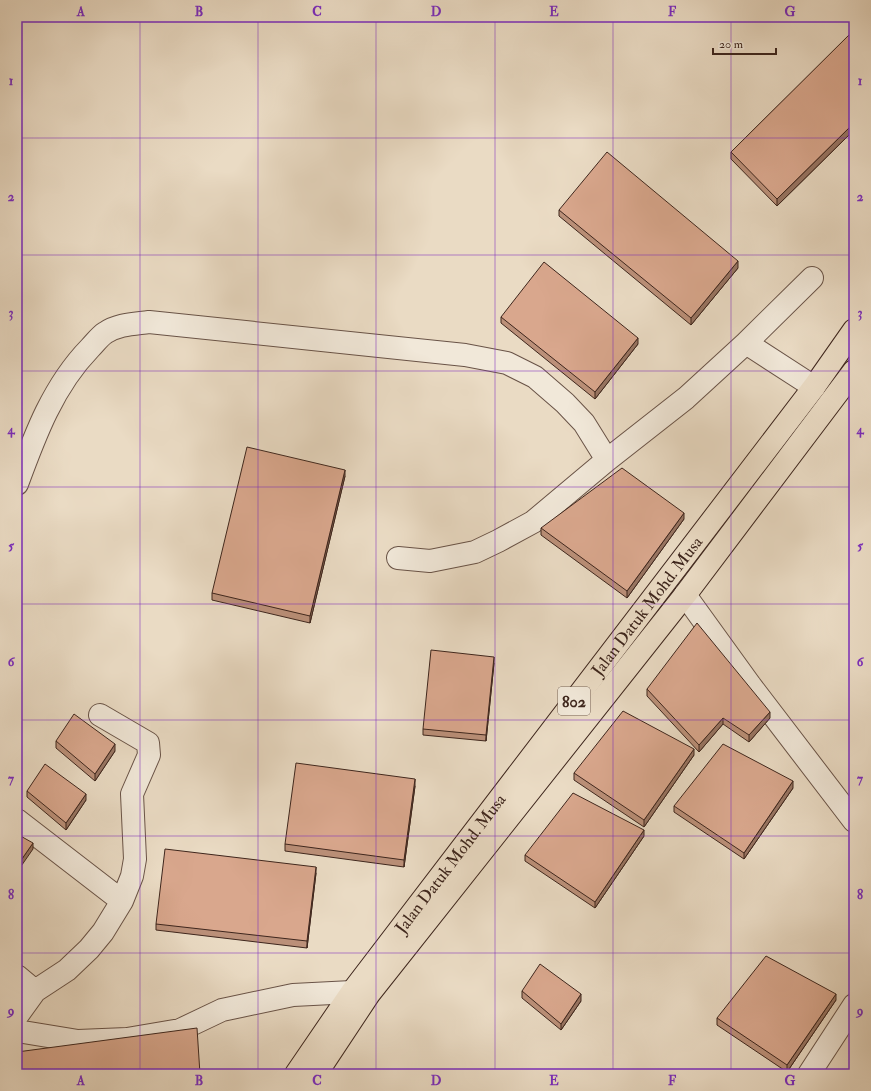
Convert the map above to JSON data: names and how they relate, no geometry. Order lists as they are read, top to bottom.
{
  "streets": {
    "highway": ["Jalan Datuk Mohd. Musa", "802"]
  },
  "scale_bar": "20 m",
  "grid": {
    "columns": [
      "A",
      "B",
      "C",
      "D",
      "E",
      "F",
      "G"
    ],
    "rows": [
      "1",
      "2",
      "3",
      "4",
      "5",
      "6",
      "7",
      "8",
      "9"
    ]
  }
}
